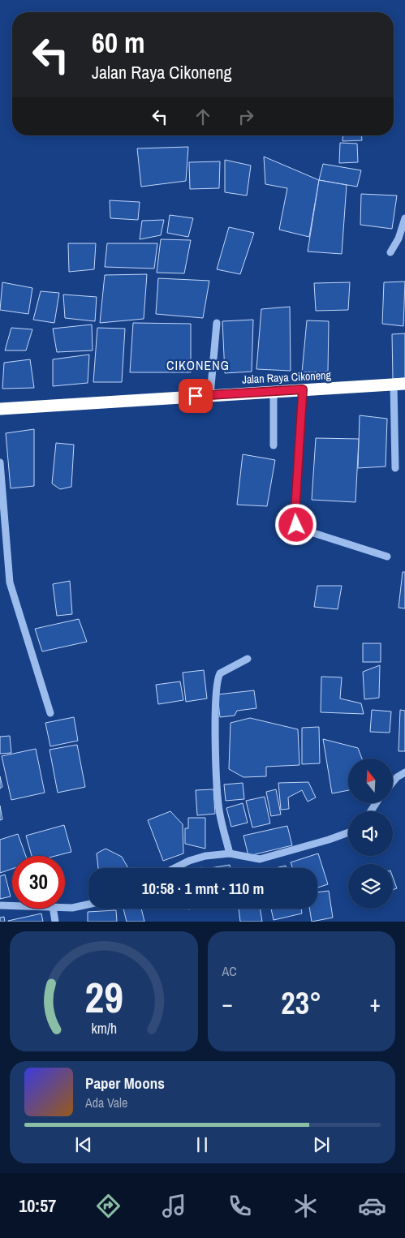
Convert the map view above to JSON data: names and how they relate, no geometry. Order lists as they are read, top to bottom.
{
  "streets": {
    "highway": ["Jalan Raya Cikoneng"]
  },
  "districts": ["CIKONENG"],
  "north": "top",
  "page": {
    "turn": ["60 m", "Jalan Raya Cikoneng"],
    "limit": "30",
    "trip": "10:58 · 1 mnt · 110 m",
    "tile": "AC",
    "heat": ["−", "23°", "+"],
    "song": ["Paper Moons", "Ada Vale"],
    "tabs": "10:57",
    "gauge": ["29", "km/h"]
  }
}
